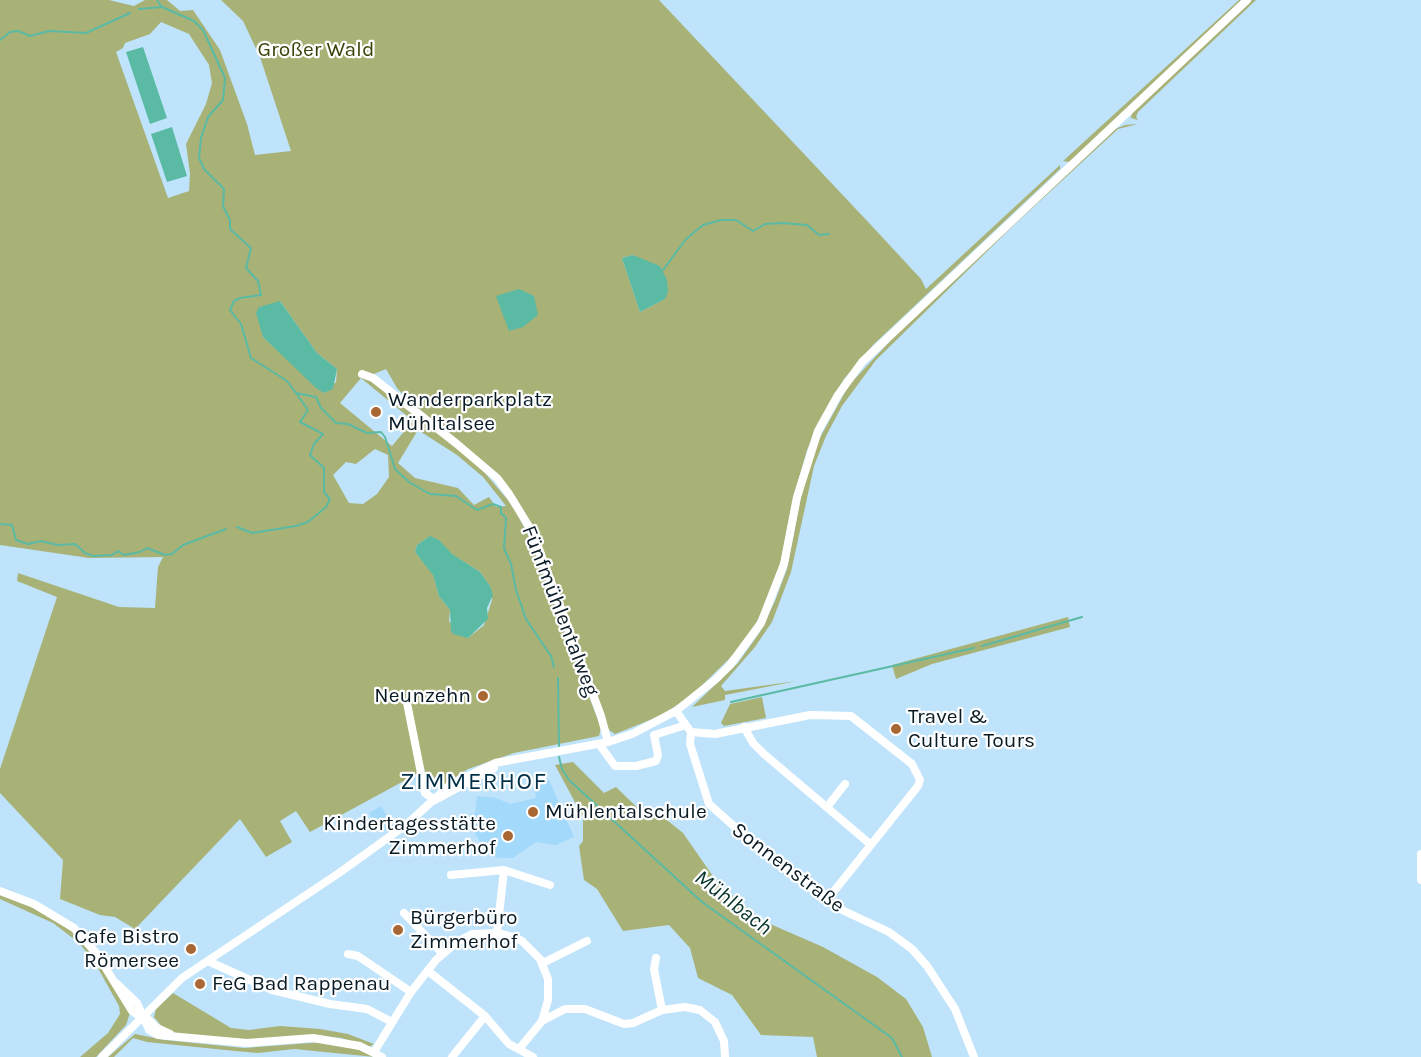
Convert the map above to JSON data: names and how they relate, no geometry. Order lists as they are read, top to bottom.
{
  "streets": {
    "street": ["Fünfmühlentalweg", "Sonnenstraße"]
  },
  "districts": ["ZIMMERHOF"],
  "water": ["Mühlbach"],
  "parks": ["Großer Wald"],
  "places": [
    "Wanderparkplatz Mühltalsee",
    "Neunzehn",
    "Travel & Culture Tours",
    "Mühlentalschule",
    "Kindertagesstätte Zimmerhof",
    "Bürgerbüro Zimmerhof",
    "Cafe Bistro Römersee",
    "FeG Bad Rappenau"
  ]
}
